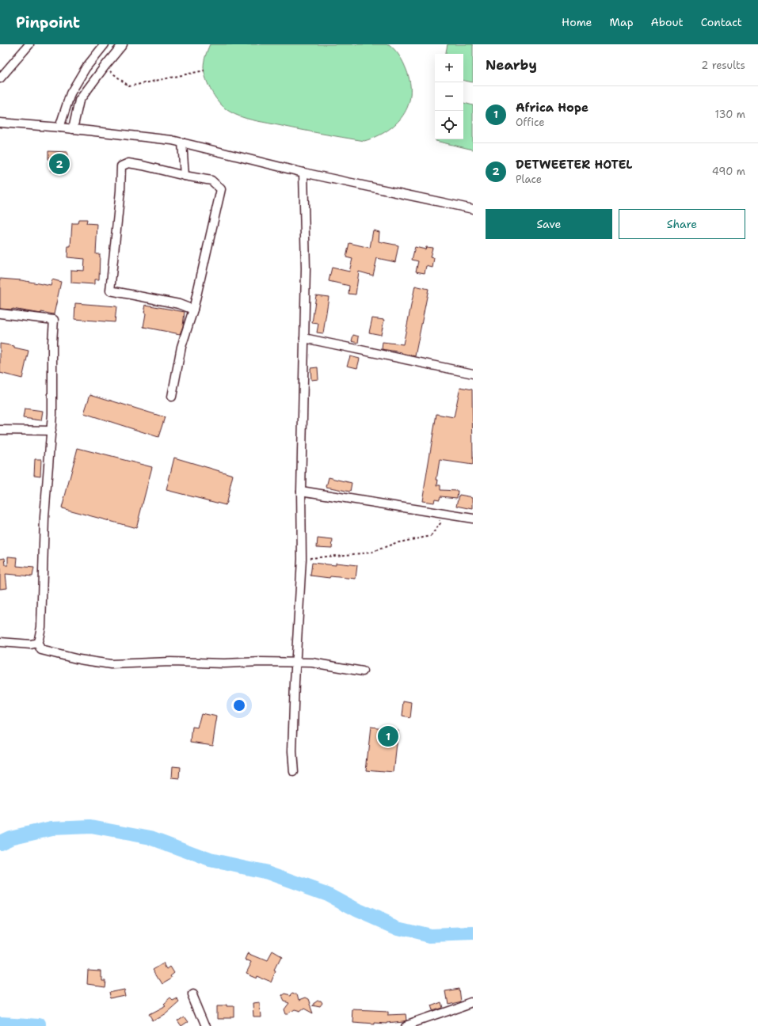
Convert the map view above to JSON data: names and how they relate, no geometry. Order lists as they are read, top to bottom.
{
  "page": {
    "header": "Pinpoint",
    "nav": [
      "Home",
      "Map",
      "About",
      "Contact"
    ],
    "heading": ["Nearby", "2 results"],
    "map_buttons": ["+", "−"],
    "list": [
      {
        "mark": "1",
        "name": "Africa Hope",
        "note": "Office",
        "value": "130 m"
      },
      {
        "mark": "2",
        "name": "DETWEETER HOTEL",
        "note": "Place",
        "value": "490 m"
      }
    ],
    "pins": ["2", "1"],
    "buttons": ["Save", "Share"]
  }
}
